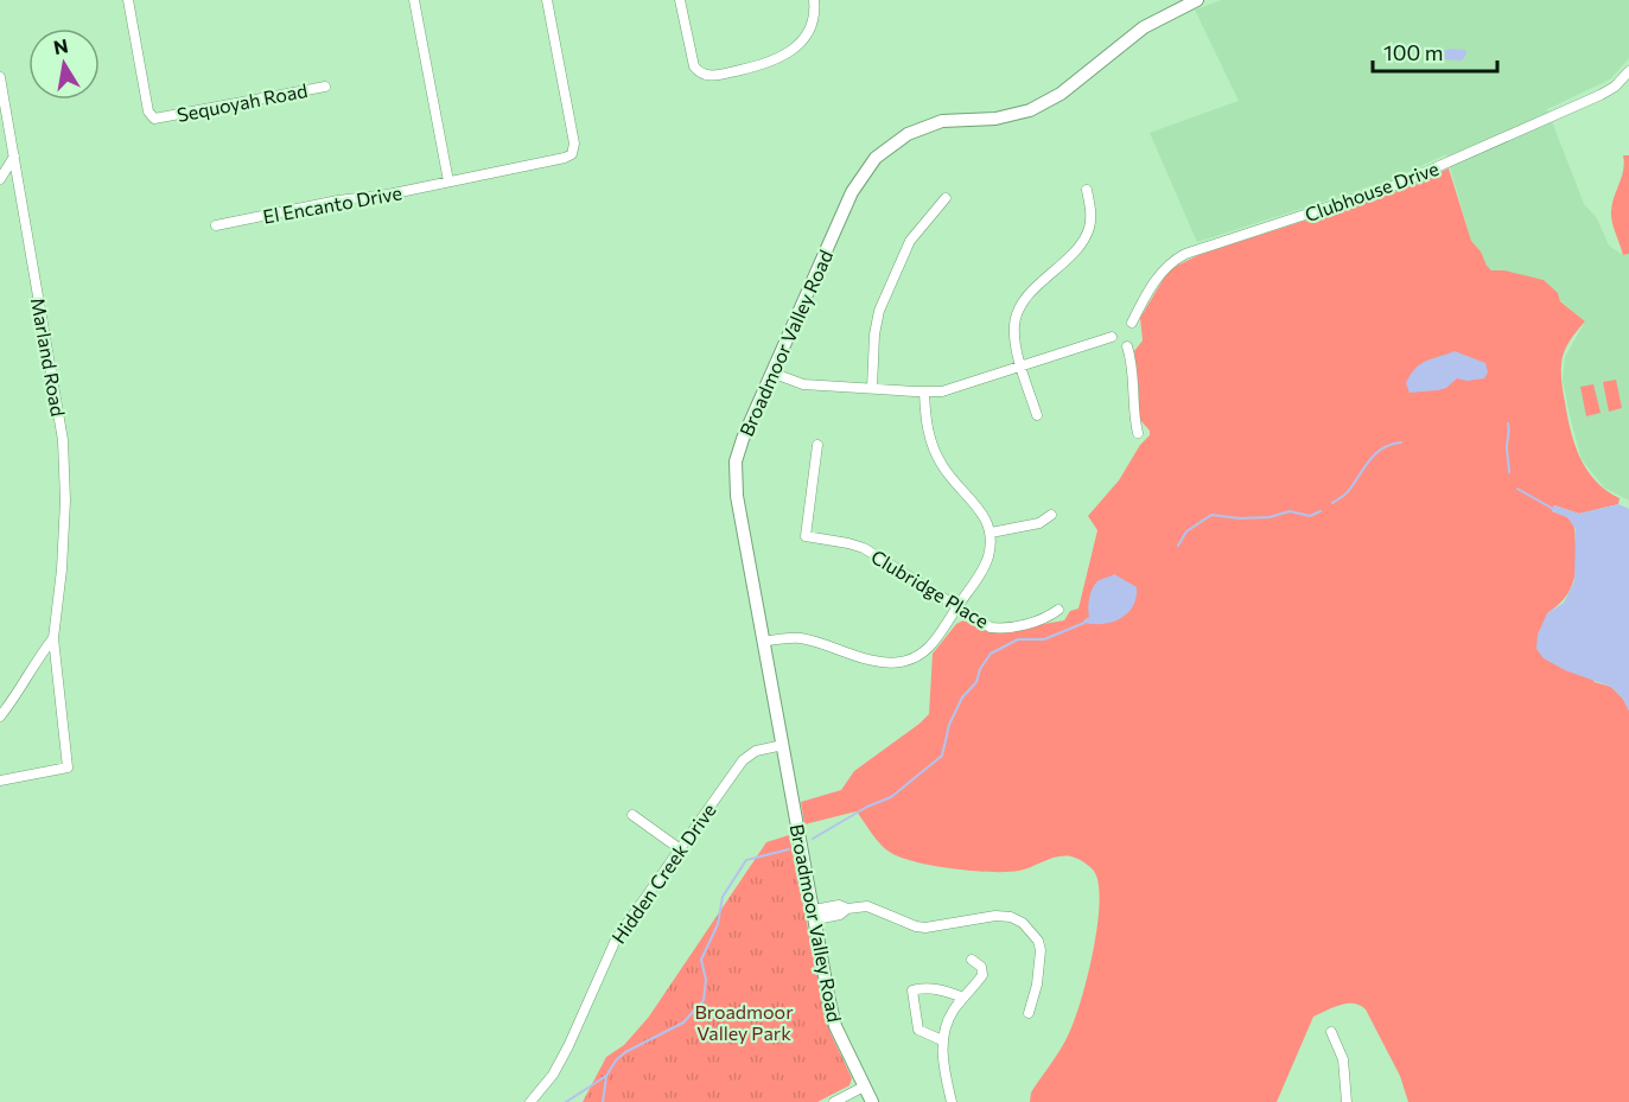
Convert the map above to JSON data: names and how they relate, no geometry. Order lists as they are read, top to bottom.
{
  "streets": {
    "street": [
      "Sequoyah Road",
      "Clubhouse Drive",
      "El Encanto Drive",
      "Broadmoor Valley Road",
      "Marland Road",
      "Clubridge Place",
      "Hidden Creek Drive"
    ]
  },
  "crossings": [
    ["Broadmoor Valley Road", "Hidden Creek Drive"]
  ],
  "parks": ["Broadmoor Valley Park"],
  "scale_bar": "100 m",
  "north": "top"
}
